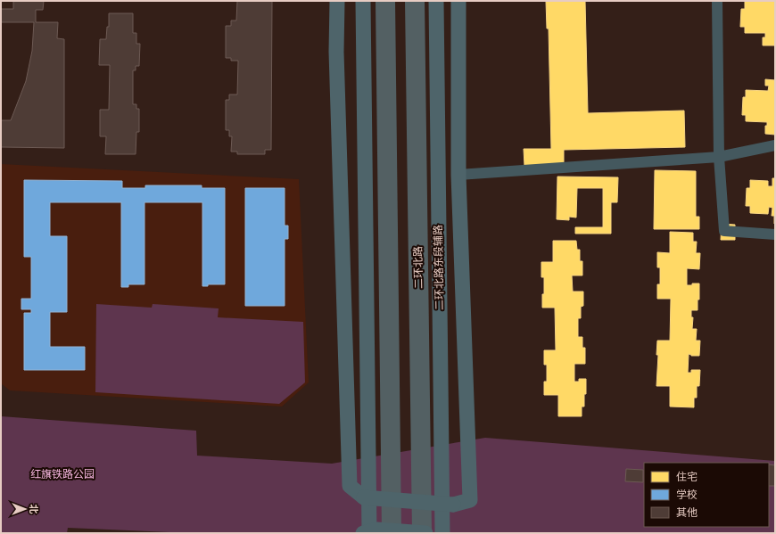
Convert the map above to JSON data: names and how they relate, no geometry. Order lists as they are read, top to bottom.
{
  "streets": {
    "highway": ["二环北路"],
    "street": ["二环北路东段辅路"]
  },
  "parks": ["红旗铁路公园"],
  "legend": ["住宅", "学校", "其他"],
  "north": "right"
}
